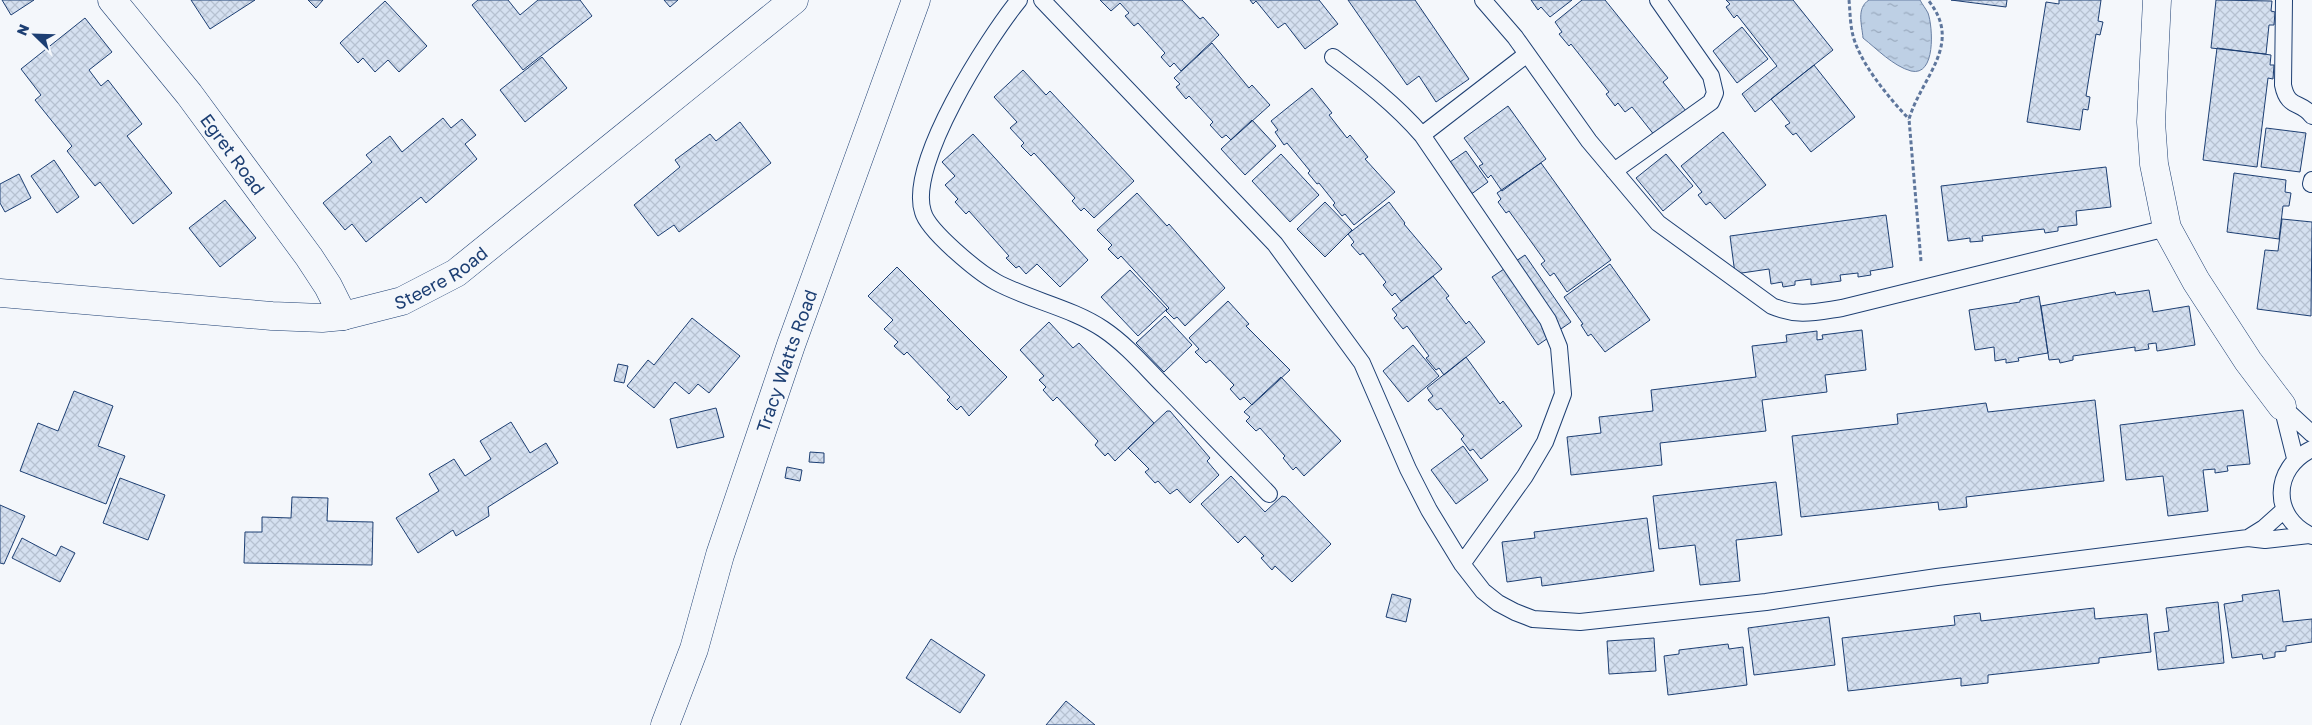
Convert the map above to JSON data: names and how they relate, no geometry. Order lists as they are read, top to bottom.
{
  "streets": {
    "street": ["Egret Road", "Steere Road", "Tracy Watts Road"]
  },
  "crossings": [
    ["Egret Road", "Steere Road"]
  ],
  "north": "top left"
}
